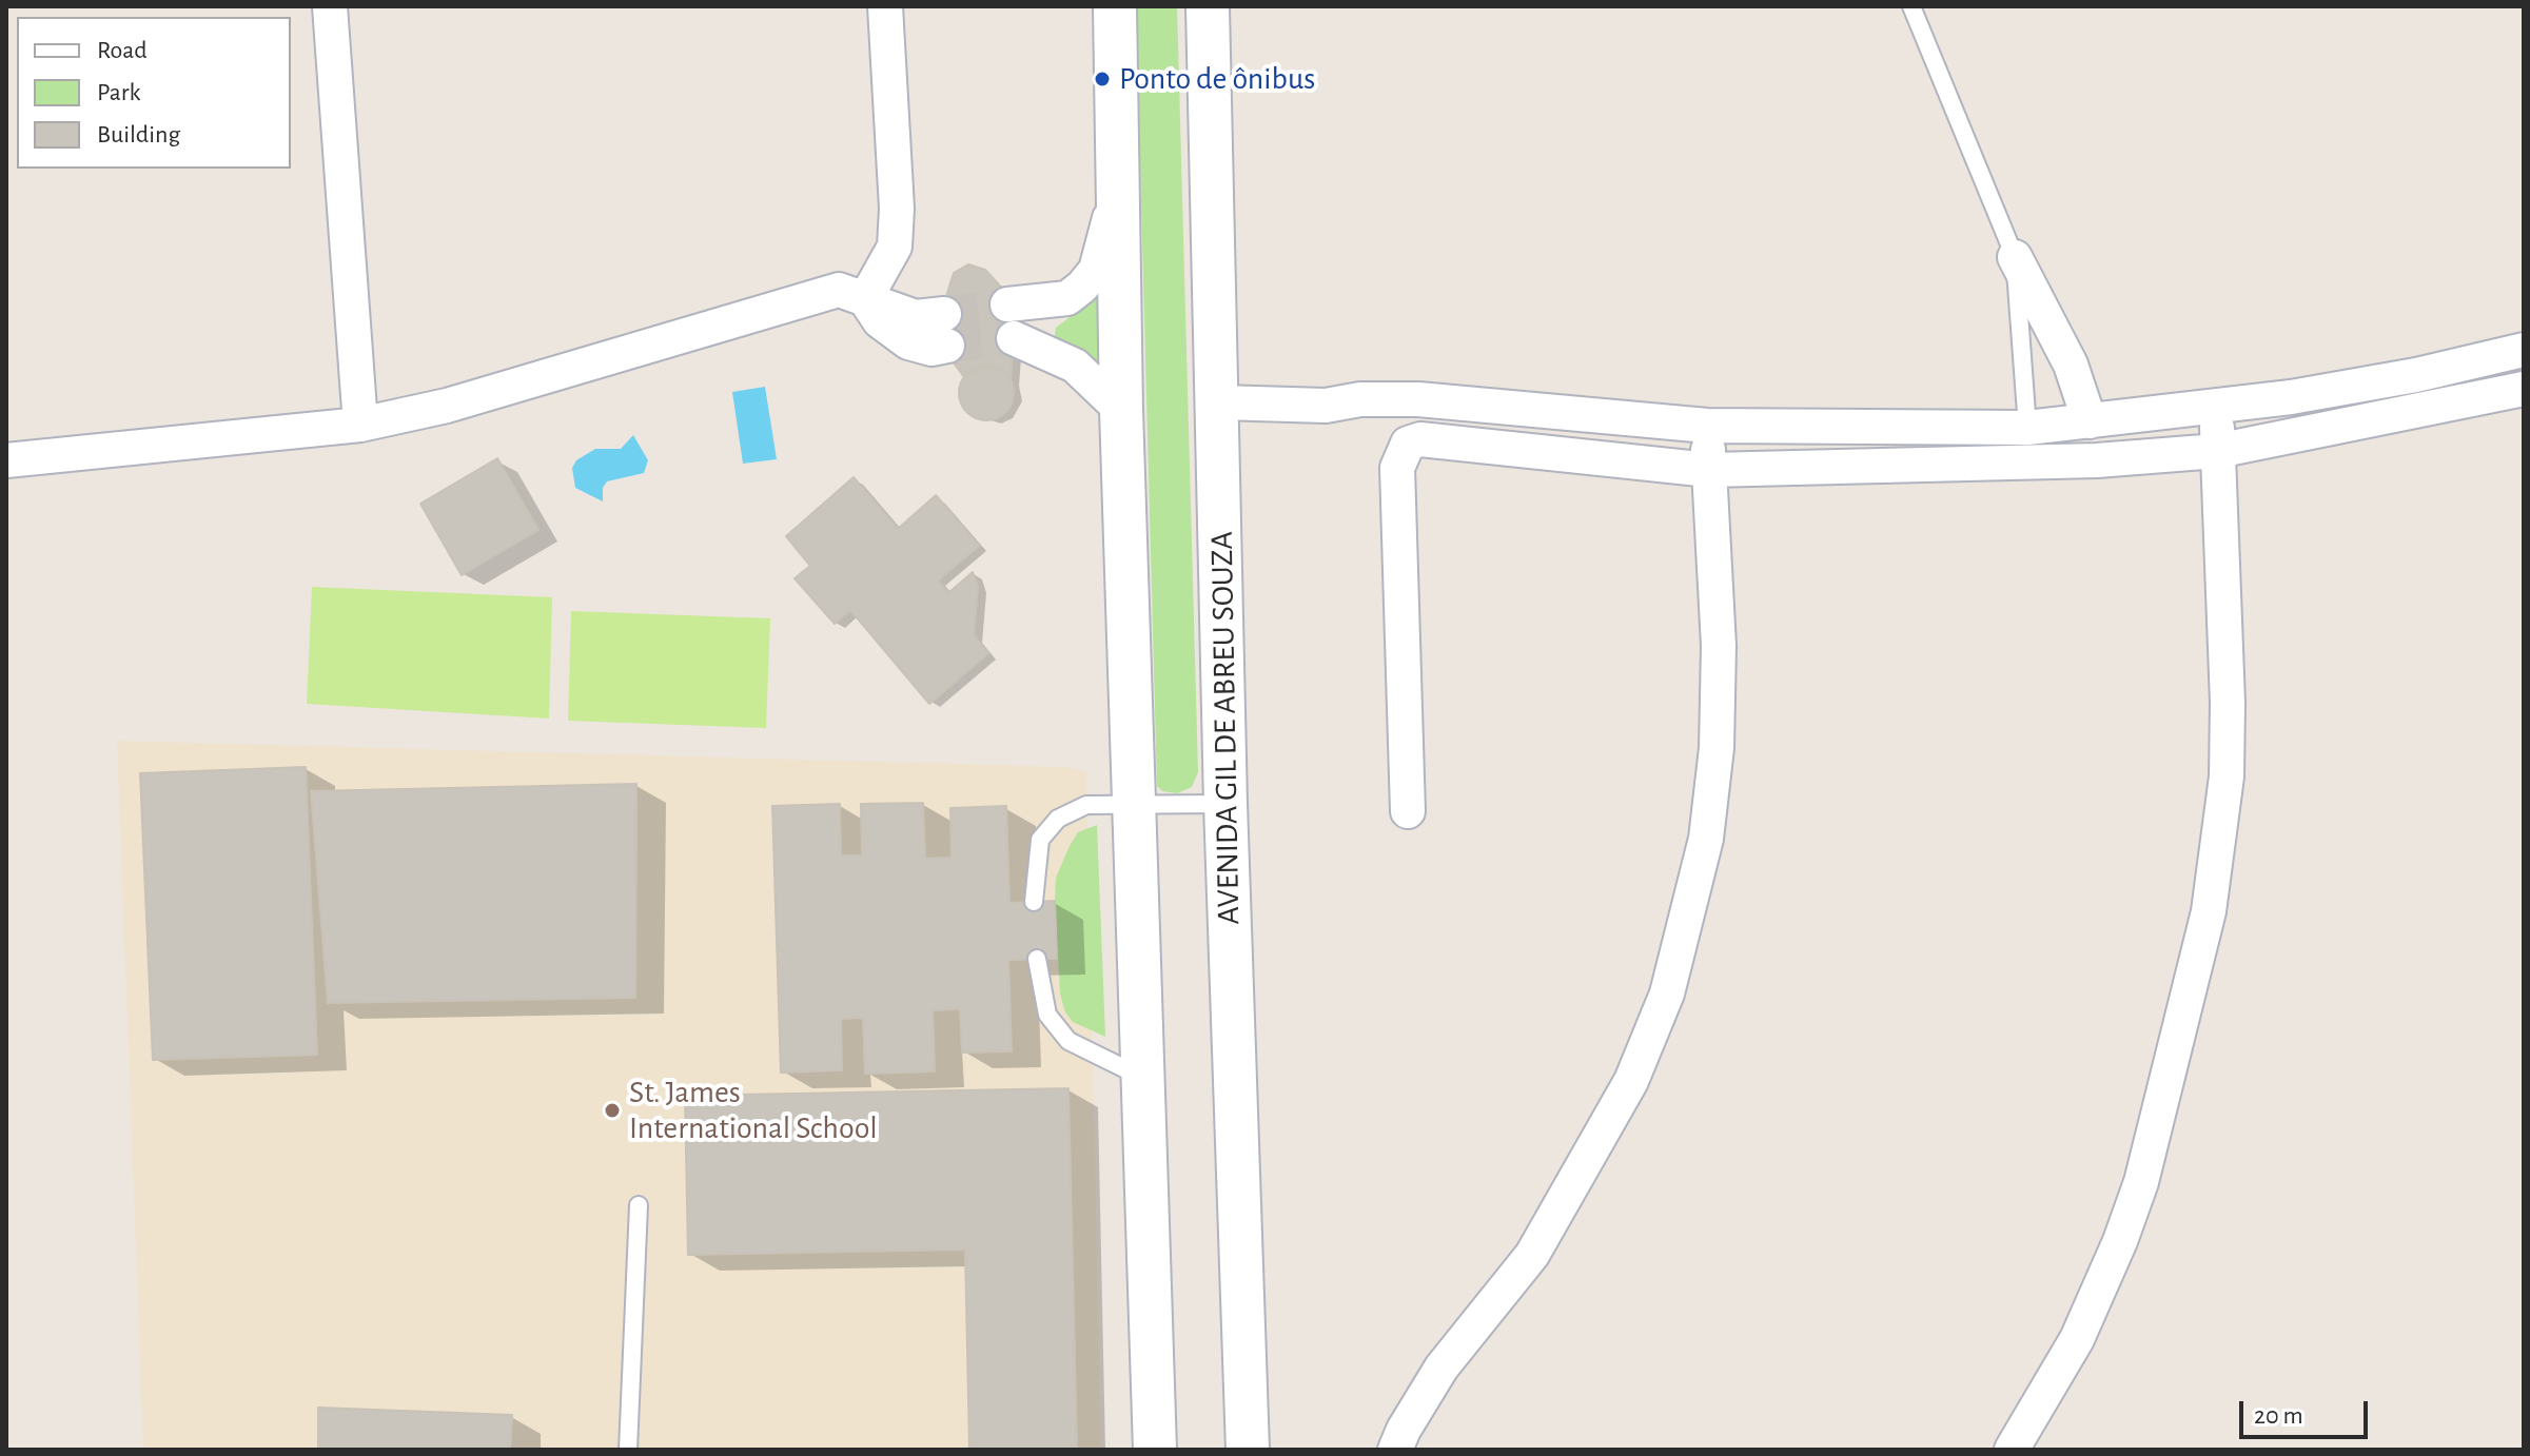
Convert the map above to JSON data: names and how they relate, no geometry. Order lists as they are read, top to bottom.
{
  "streets": {
    "street": ["AVENIDA GIL DE ABREU SOUZA"]
  },
  "places": ["Ponto de ônibus", "St. James International School"],
  "legend": ["Road", "Park", "Building"],
  "scale_bar": "20 m"
}
